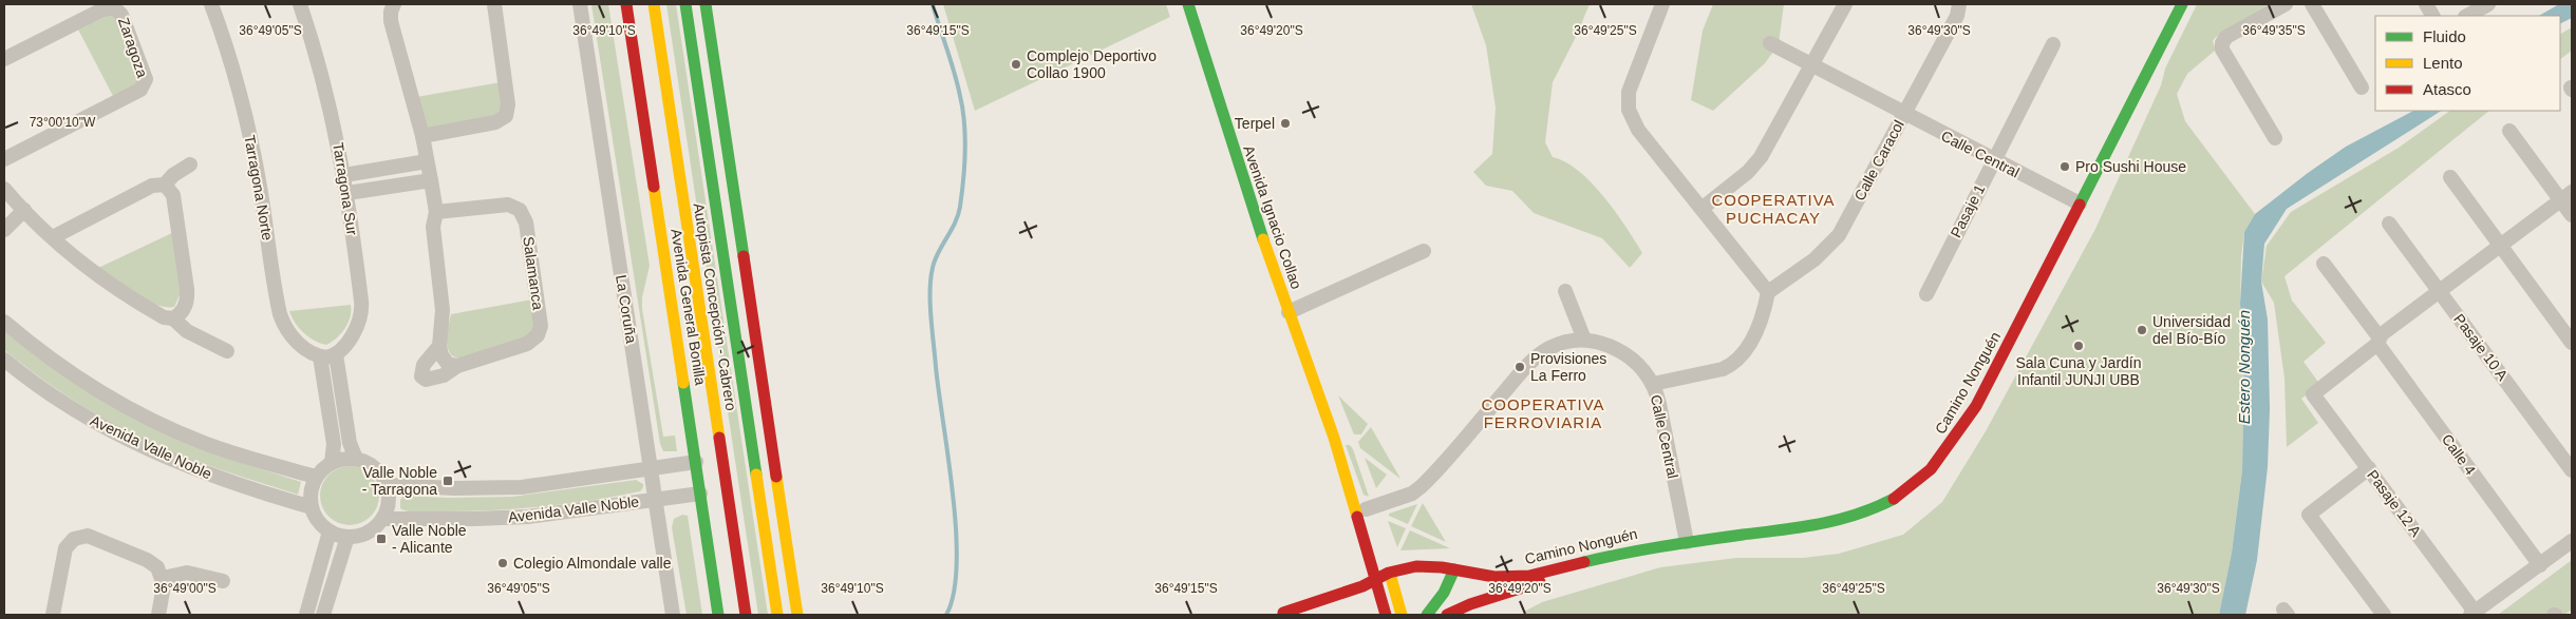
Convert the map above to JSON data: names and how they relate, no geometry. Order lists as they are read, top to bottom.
{
  "streets": {
    "main road": [
      "Avenida Ignacio Collao",
      "Avenida General Bonilla",
      "Autopista Concepción - Cabrero",
      "Camino Nonguén"
    ],
    "street": [
      "Zaragoza",
      "Calle Central",
      "Calle Caracol",
      "Tarragona Norte",
      "Tarragona Sur",
      "Pasaje 1",
      "Salamanca",
      "La Coruña",
      "Pasaje 10 A",
      "Avenida Valle Noble",
      "Calle 4",
      "Pasaje 12 A"
    ]
  },
  "crossings": [
    ["Calle Central", "Calle Caracol"],
    ["Calle Central", "Pasaje 1"],
    ["Calle Central", "Avenida Ignacio Collao"],
    ["Calle Central", "Camino Nonguén"],
    ["Avenida Ignacio Collao", "Camino Nonguén"],
    ["Avenida General Bonilla", "Avenida Valle Noble"],
    ["La Coruña", "Avenida Valle Noble"],
    ["Calle 4", "Pasaje 12 A"]
  ],
  "districts": ["COOPERATIVA PUCHACAY", "COOPERATIVA FERROVIARIA"],
  "water": ["Estero Nonguén"],
  "places": {
    "other": [
      "Complejo Deportivo Collao 1900",
      "Terpel",
      "Pro Sushi House",
      "Universidad del Bío-Bío",
      "Sala Cuna y Jardín Infantil JUNJI UBB",
      "Provisiones La Ferro",
      "Colegio Almondale valle"
    ],
    "transit": ["Valle Noble - Tarragona", "Valle Noble - Alicante"]
  },
  "legend": ["Fluido", "Lento", "Atasco"],
  "coordinates": [
    "36°49'05\"S",
    "36°49'10\"S",
    "36°49'15\"S",
    "36°49'20\"S",
    "36°49'25\"S",
    "36°49'30\"S",
    "36°49'35\"S",
    "73°00'10\"W",
    "36°49'00\"S"
  ]
}
